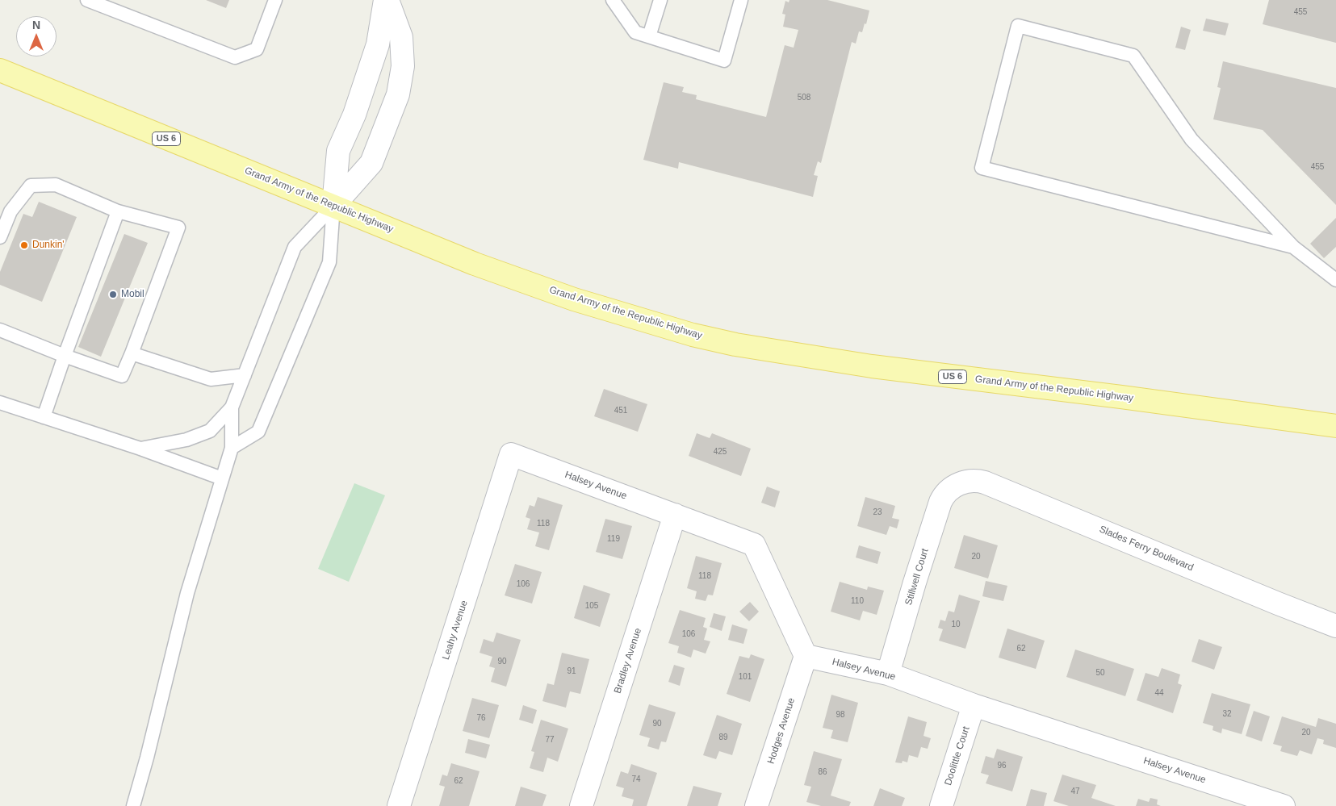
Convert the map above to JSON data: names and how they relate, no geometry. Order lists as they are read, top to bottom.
{
  "streets": {
    "main road": ["US 6", "Grand Army of the Republic Highway"],
    "street": [
      "Halsey Avenue",
      "Slades Ferry Boulevard",
      "Stillwell Court",
      "Leahy Avenue",
      "Bradley Avenue",
      "Hodges Avenue",
      "Doolittle Court"
    ]
  },
  "crossings": [
    ["Halsey Avenue", "Stillwell Court"],
    ["Halsey Avenue", "Leahy Avenue"],
    ["Halsey Avenue", "Bradley Avenue"],
    ["Halsey Avenue", "Hodges Avenue"],
    ["Halsey Avenue", "Doolittle Court"],
    ["Slades Ferry Boulevard", "Stillwell Court"]
  ],
  "places": ["Dunkin'", "Mobil"],
  "house_numbers": [
    "455",
    "508",
    "455",
    "451",
    "425",
    "23",
    "118",
    "119",
    "20",
    "118",
    "106",
    "110",
    "105",
    "10",
    "106",
    "62",
    "90",
    "91",
    "50",
    "101",
    "44",
    "32",
    "98",
    "76",
    "90",
    "20",
    "89",
    "77",
    "96",
    "86",
    "74",
    "62",
    "47"
  ],
  "north": "top"
}
